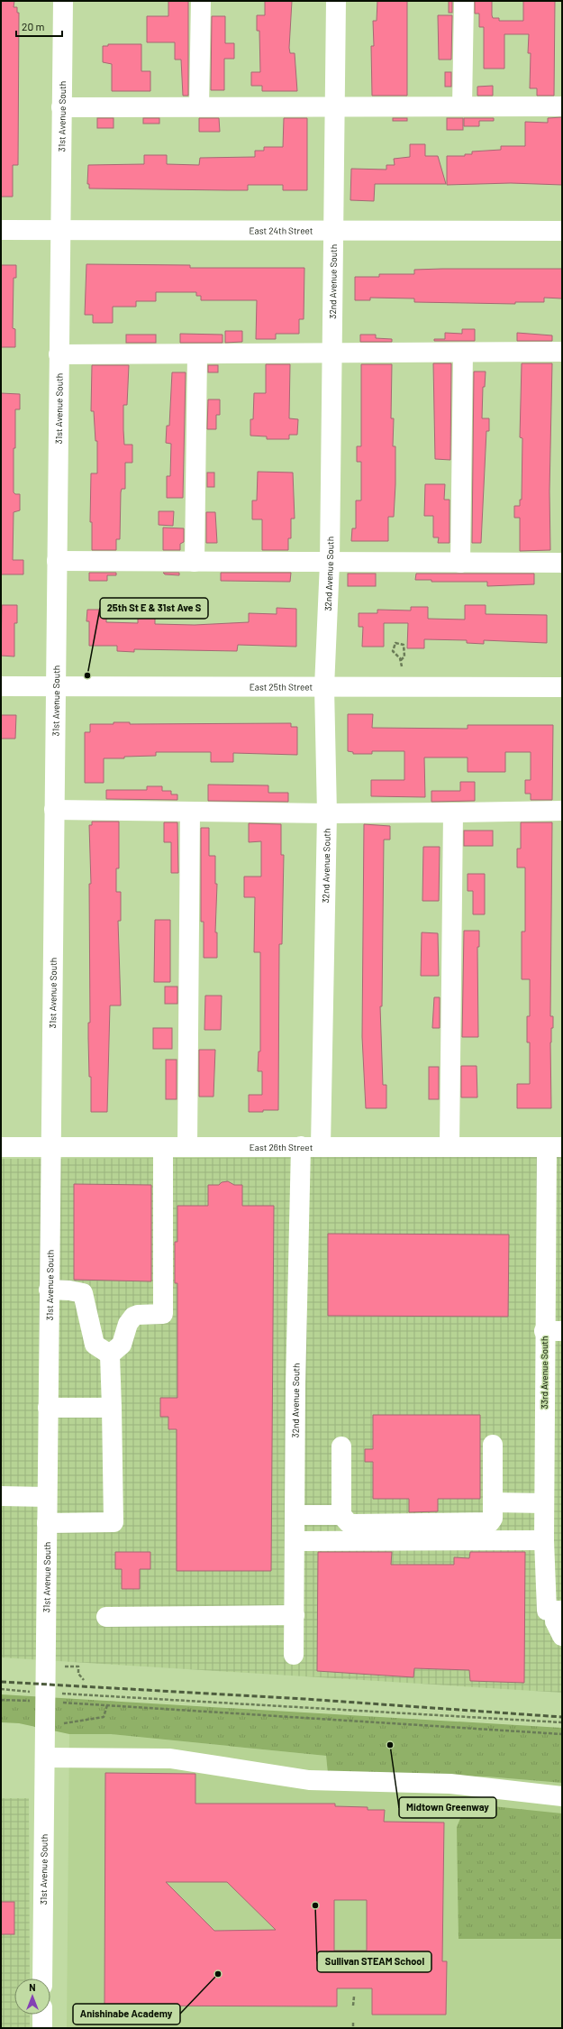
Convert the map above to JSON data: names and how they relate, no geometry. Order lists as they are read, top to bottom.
{
  "streets": {
    "street": [
      "31st Avenue South",
      "East 24th Street",
      "32nd Avenue South",
      "East 25th Street",
      "East 26th Street",
      "33rd Avenue South"
    ]
  },
  "crossings": [
    ["31st Avenue South", "East 24th Street"],
    ["31st Avenue South", "East 25th Street"],
    ["31st Avenue South", "East 26th Street"],
    ["East 24th Street", "32nd Avenue South"],
    ["32nd Avenue South", "East 25th Street"],
    ["32nd Avenue South", "East 26th Street"],
    ["East 26th Street", "33rd Avenue South"]
  ],
  "places": [
    "25th St E & 31st Ave S",
    "Midtown Greenway",
    "Sullivan STEAM School",
    "Anishinabe Academy"
  ],
  "scale_bar": "20 m",
  "north": "top"
}
